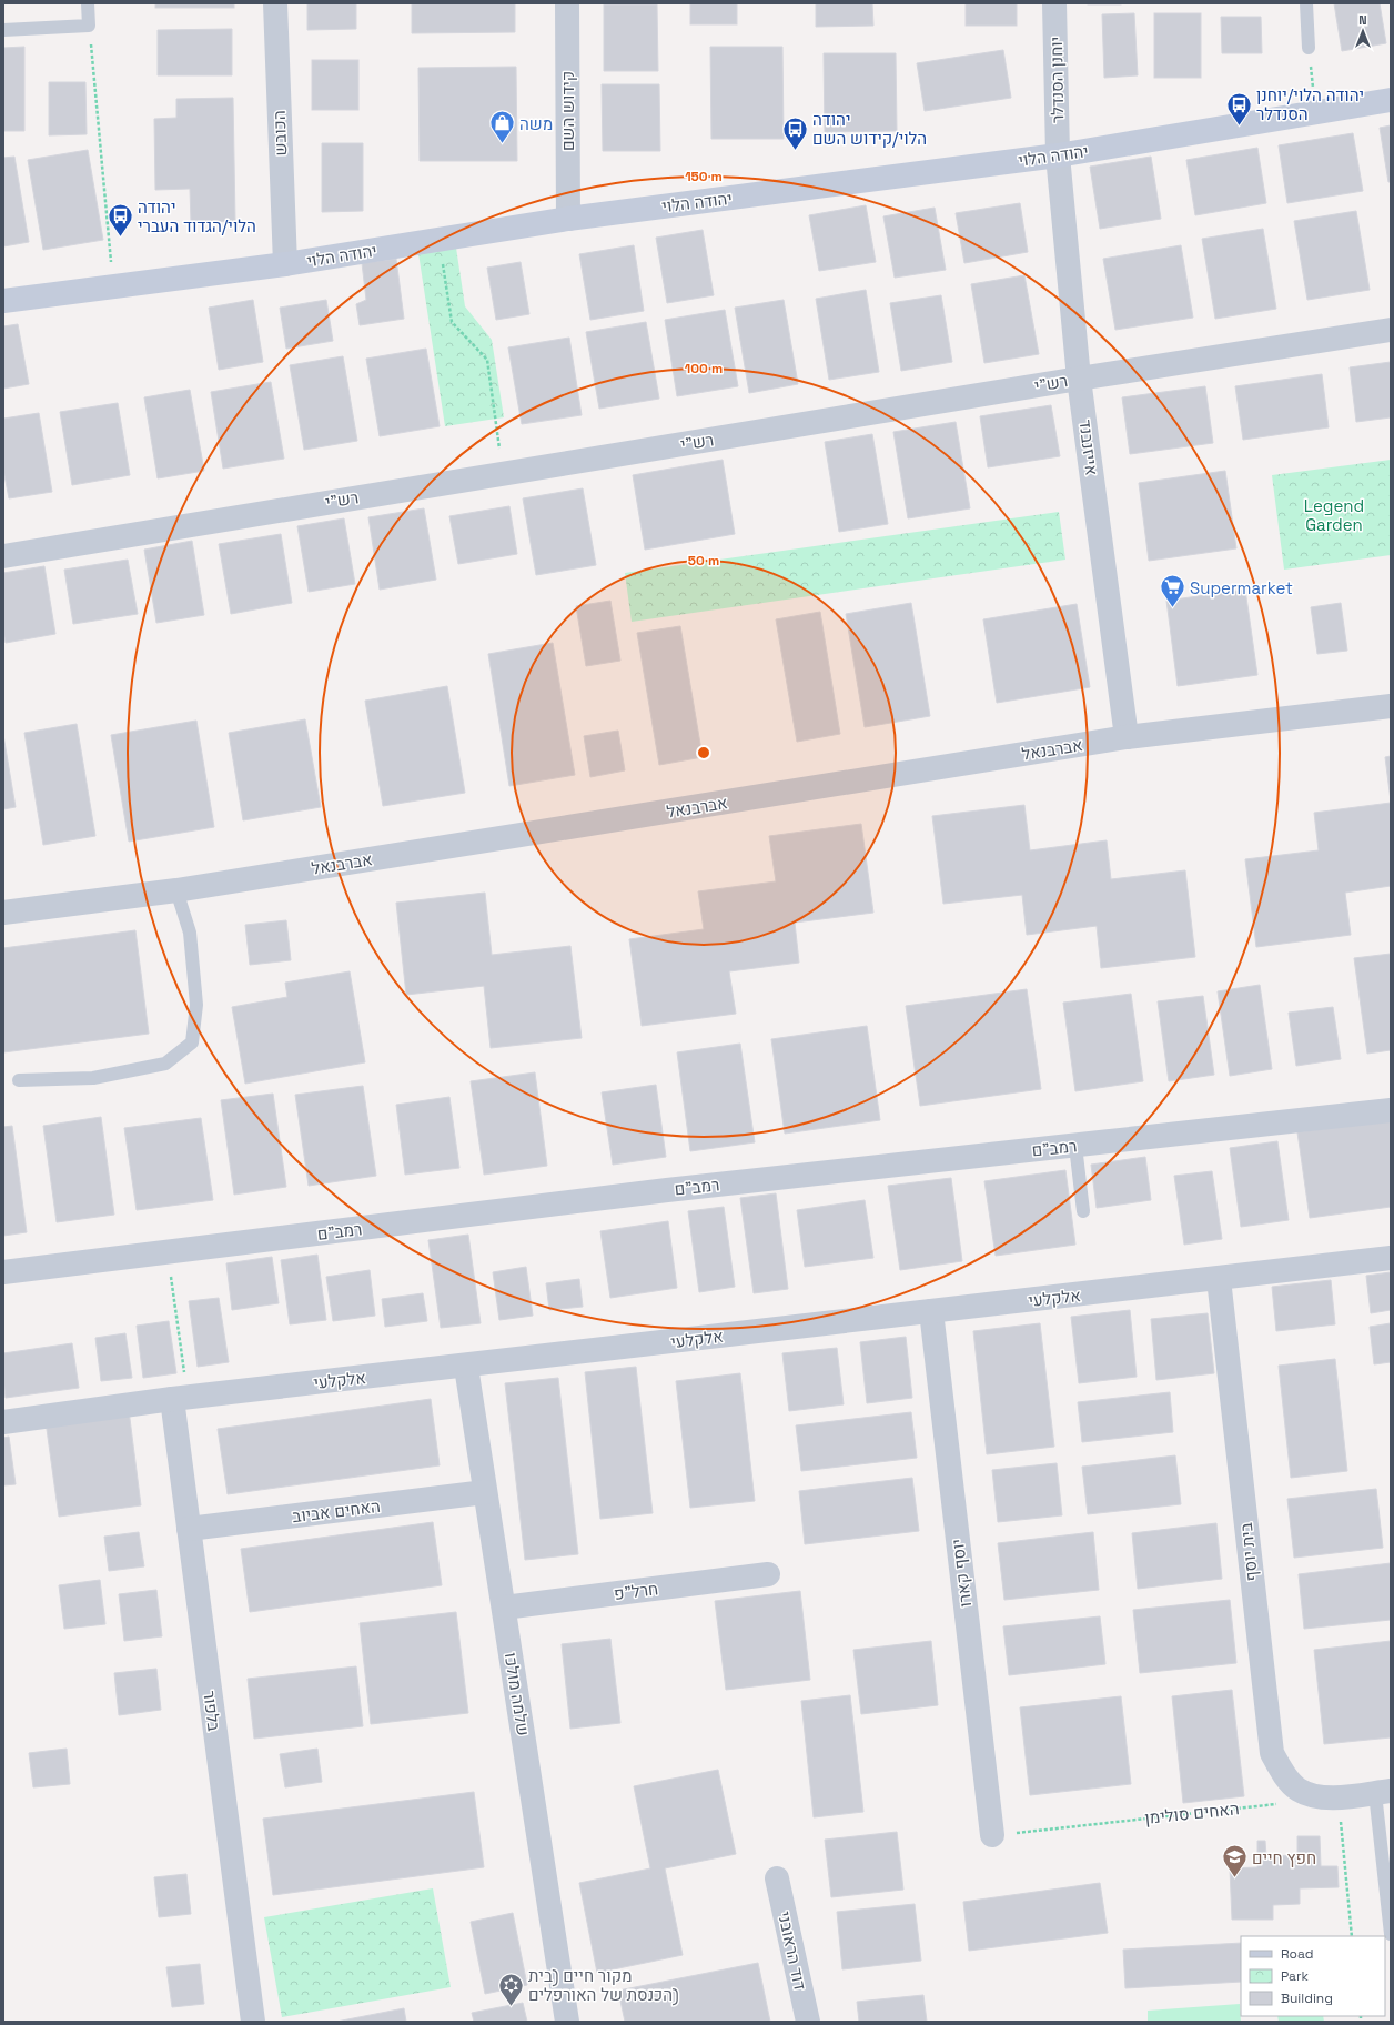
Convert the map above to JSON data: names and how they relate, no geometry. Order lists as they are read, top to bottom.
{
  "streets": {
    "street": [
      "יוחנן הסנדלר",
      "קידוש השם",
      "הכובש",
      "יהודה הלוי",
      "רש\"י",
      "אייזנבנד",
      "אברבנאל",
      "רמב\"ם",
      "אלקלעי",
      "האחים אביוב",
      "בית יוסף",
      "יוסף קארו",
      "חרל\"פ",
      "שלמה מולכו",
      "בלפור",
      "דוד הראובני"
    ],
    "path": ["האחים סולימן"]
  },
  "crossings": [
    ["יוחנן הסנדלר", "יהודה הלוי"],
    ["יוחנן הסנדלר", "אייזנבנד"],
    ["קידוש השם", "יהודה הלוי"],
    ["הכובש", "יהודה הלוי"],
    ["יהודה הלוי", "אייזנבנד"],
    ["רש\"י", "אייזנבנד"],
    ["אייזנבנד", "אברבנאל"],
    ["אלקלעי", "בית יוסף"],
    ["אלקלעי", "יוסף קארו"],
    ["אלקלעי", "שלמה מולכו"],
    ["אלקלעי", "בלפור"],
    ["האחים אביוב", "שלמה מולכו"],
    ["האחים אביוב", "בלפור"],
    ["יוסף קארו", "האחים סולימן"],
    ["חרל\"פ", "שלמה מולכו"]
  ],
  "parks": ["Legend Garden"],
  "places": {
    "bus stop": ["יהודה הלוי/יוחנן הסנדלר", "יהודה הלוי/קידוש השם", "יהודה הלוי/הגדוד העברי"],
    "shop": ["משה"],
    "supermarket": ["Supermarket"],
    "school or university": ["חפץ חיים"],
    "synagogue": ["מקור חיים (בית הכנסת של האורפלים)"]
  },
  "legend": ["Road", "Park", "Building"],
  "north": "top",
  "rings": ["150 m", "100 m", "50 m"]
}
